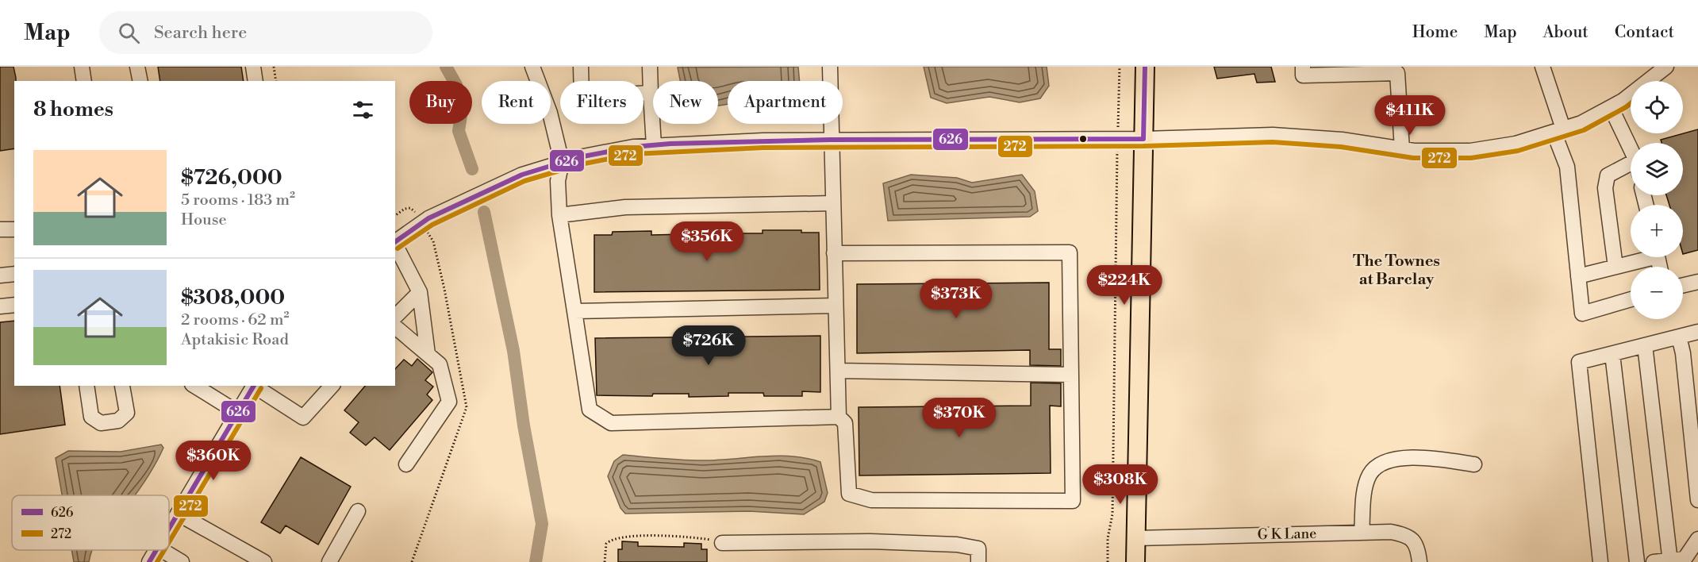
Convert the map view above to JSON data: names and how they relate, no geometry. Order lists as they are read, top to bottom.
{
  "streets": {
    "street": ["G K Lane"]
  },
  "districts": ["The Townes at Barclay"],
  "lines": ["transit line 626", "transit line 272"],
  "legend": ["626", "272"],
  "page": {
    "header": "Map",
    "search": "Search here",
    "nav": [
      "Home",
      "Map",
      "About",
      "Contact"
    ],
    "map_buttons": ["+", "−"],
    "chip": [
      "Buy",
      "Rent",
      "Filters",
      "New",
      "Apartment"
    ],
    "heading": "8 homes",
    "price": [
      "$411K",
      "$356K",
      "$224K",
      "$373K",
      "$726K",
      "$370K",
      "$360K",
      "$308K"
    ],
    "list": [
      {
        "name": "$726,000",
        "note": "5 rooms · 183 m² · House"
      },
      {
        "name": "$308,000",
        "note": "2 rooms · 62 m² · Aptakisic Road"
      }
    ]
  }
}
